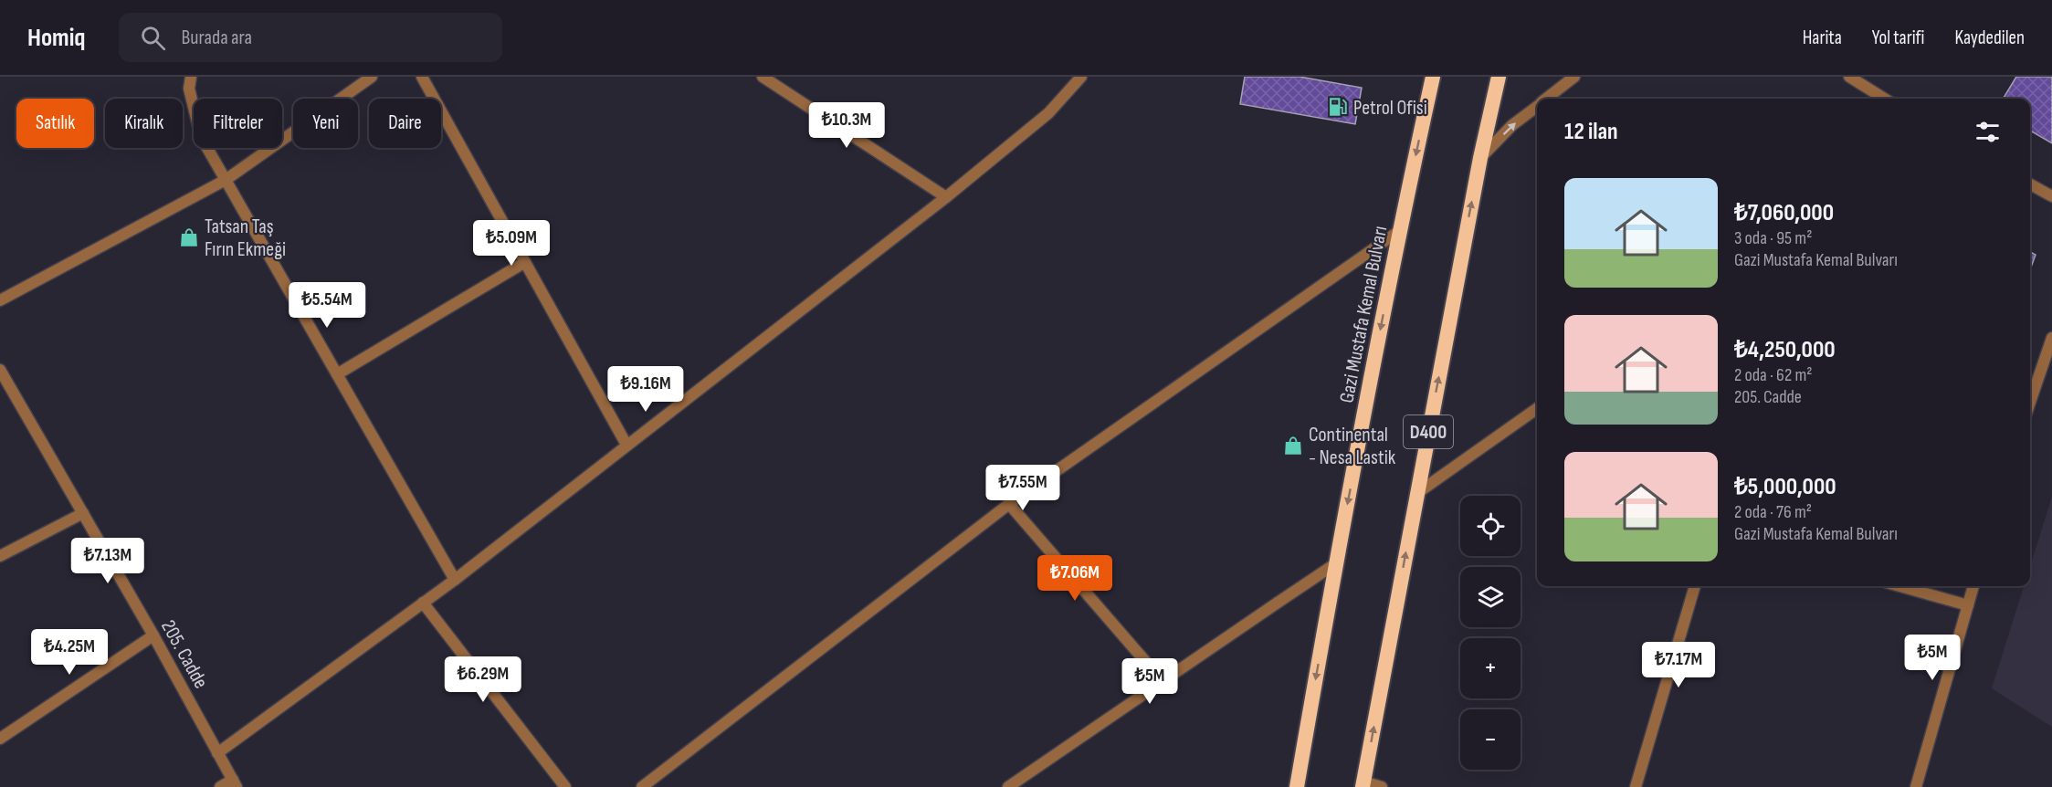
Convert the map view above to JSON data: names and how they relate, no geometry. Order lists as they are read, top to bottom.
{
  "streets": {
    "highway": ["Gazi Mustafa Kemal Bulvarı", "D400"],
    "street": ["205. Cadde"]
  },
  "places": {
    "fuel station": ["Petrol Ofisi"],
    "shop": ["Tatsan Taş Fırın Ekmeği", "Continental - Nesa Lastik"]
  },
  "page": {
    "header": "Homiq",
    "search": "Burada ara",
    "nav": ["Harita", "Yol tarifi", "Kaydedilen"],
    "chip": [
      "Satılık",
      "Kiralık",
      "Filtreler",
      "Yeni",
      "Daire"
    ],
    "heading": "12 ilan",
    "price": [
      "₺10.3M",
      "₺5.09M",
      "₺5.54M",
      "₺9.16M",
      "₺7.55M",
      "₺7.13M",
      "₺7.06M",
      "₺4.25M",
      "₺5M",
      "₺7.17M",
      "₺6.29M",
      "₺5M"
    ],
    "list": [
      {
        "name": "₺7,060,000",
        "note": "3 oda · 95 m² · Gazi Mustafa Kemal Bulvarı"
      },
      {
        "name": "₺4,250,000",
        "note": "2 oda · 62 m² · 205. Cadde"
      },
      {
        "name": "₺5,000,000",
        "note": "2 oda · 76 m² · Gazi Mustafa Kemal Bulvarı"
      }
    ],
    "map_buttons": ["+", "−"]
  }
}
